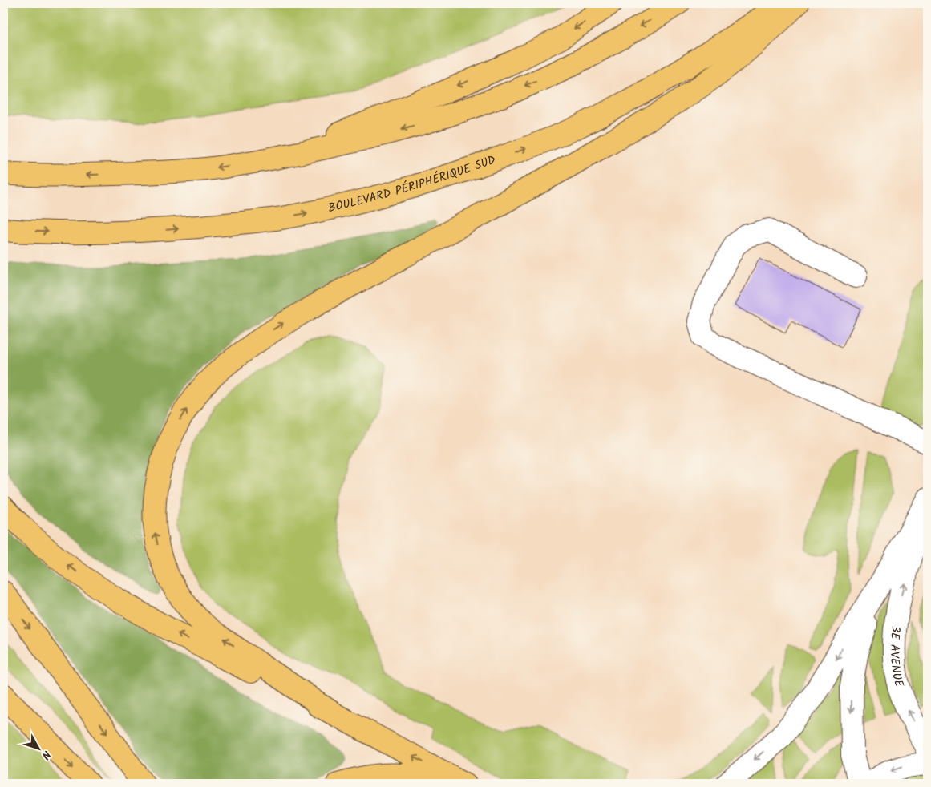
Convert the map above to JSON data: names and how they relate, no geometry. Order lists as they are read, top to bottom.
{
  "streets": {
    "main road": ["BOULEVARD PÉRIPHÉRIQUE SUD"],
    "street": ["3E AVENUE"]
  },
  "north": "bottom right"
}
